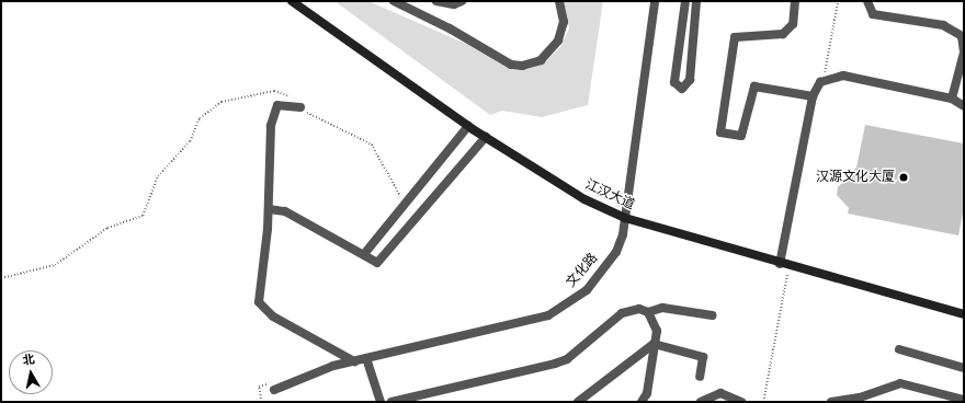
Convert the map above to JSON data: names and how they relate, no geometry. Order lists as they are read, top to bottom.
{
  "streets": {
    "main road": ["江汉大道"],
    "street": ["文化路"]
  },
  "crossings": [
    ["江汉大道", "文化路"]
  ],
  "places": ["汉源文化大厦"],
  "north": "top"
}
